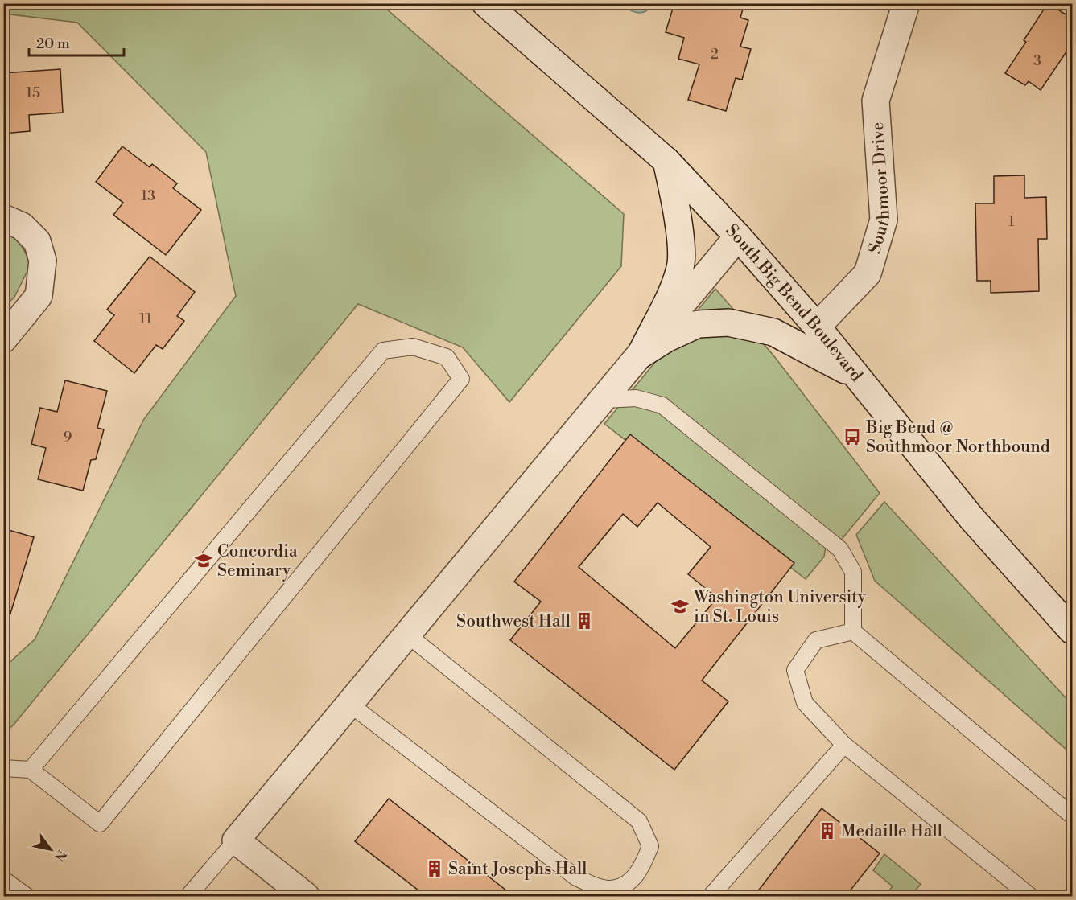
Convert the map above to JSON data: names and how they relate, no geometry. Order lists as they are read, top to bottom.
{
  "streets": {
    "street": ["Southmoor Drive", "South Big Bend Boulevard"]
  },
  "crossings": [
    ["Southmoor Drive", "South Big Bend Boulevard"]
  ],
  "places": {
    "bus stop": ["Big Bend @ Southmoor Northbound"],
    "school or university": ["Concordia Seminary", "Washington University in St. Louis"],
    "building": ["Southwest Hall", "Medaille Hall", "Saint Josephs Hall"]
  },
  "house_numbers": [
    "2",
    "3",
    "15",
    "13",
    "1",
    "11",
    "9"
  ],
  "scale_bar": "20 m",
  "north": "bottom right"
}
